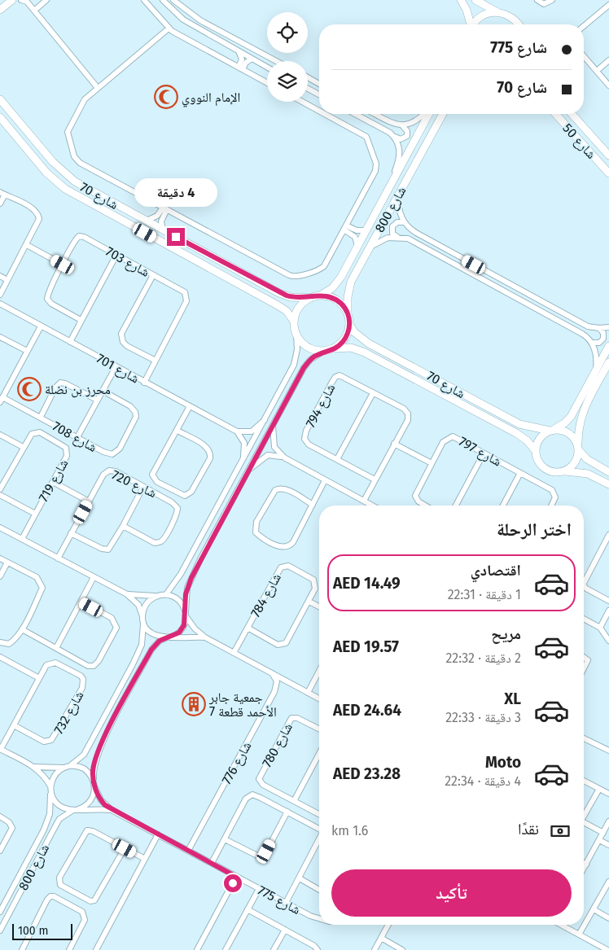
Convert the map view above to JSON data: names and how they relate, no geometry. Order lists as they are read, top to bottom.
{
  "streets": {
    "main road": ["شارع 50", "شارع 70", "شارع 800"],
    "street": [
      "شارع 703",
      "شارع 701",
      "شارع 794",
      "شارع 708",
      "شارع 797",
      "شارع 719",
      "شارع 720",
      "شارع 784",
      "شارع 732",
      "شارع 780",
      "شارع 776",
      "شارع 775"
    ]
  },
  "crossings": [
    ["شارع 70", "شارع 800"],
    ["شارع 800", "شارع 775"],
    ["شارع 703", "شارع 701"],
    ["شارع 776", "شارع 775"]
  ],
  "places": {
    "mosque": ["الإمام النووي", "محرز بن نضلة"],
    "building": ["جمعية جابر الأحمد قطعة 7"]
  },
  "scale_bar": "100 m",
  "page": {
    "banner": ["شارع 775", "شارع 70"],
    "bubble": "4 دقيقة",
    "heading": "اختر الرحلة",
    "list": [
      {
        "name": "اقتصادي",
        "note": "1 دقيقة · 22:31",
        "value": "AED 14.49"
      },
      {
        "name": "مريح",
        "note": "2 دقيقة · 22:32",
        "value": "AED 19.57"
      },
      {
        "name": "XL",
        "note": "3 دقيقة · 22:33",
        "value": "AED 24.64"
      },
      {
        "name": "Moto",
        "note": "4 دقيقة · 22:34",
        "value": "AED 23.28"
      }
    ],
    "pay": ["نقدًا", "1.6 km"],
    "buttons": "تأكيد",
    "scale": "100 m"
  }
}
